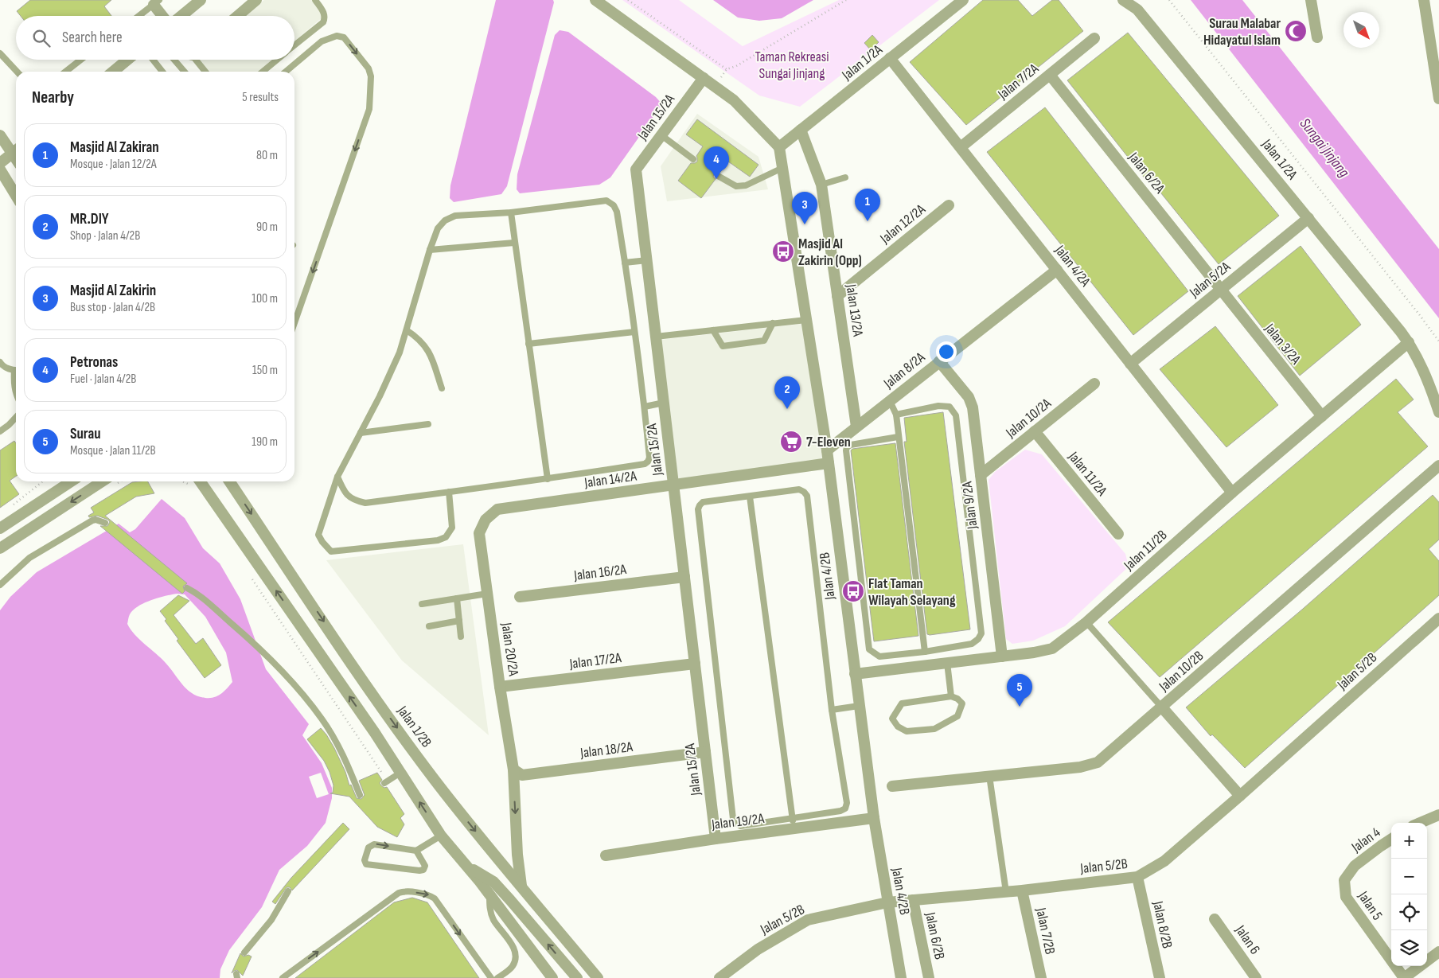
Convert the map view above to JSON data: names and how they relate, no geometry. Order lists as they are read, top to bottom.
{
  "streets": {
    "street": [
      "Jalan 1/2A",
      "Jalan 7/2A",
      "Jalan 15/2A",
      "Jalan 6/2A",
      "Jalan 12/2A",
      "Jalan 4/2A",
      "Jalan 5/2A",
      "Jalan 13/2A",
      "Jalan 3/2A",
      "Jalan 8/2A",
      "Jalan 10/2A",
      "Jalan 11/2A",
      "Jalan 14/2A",
      "Jalan 9/2A",
      "Jalan 11/2B",
      "Jalan 16/2A",
      "Jalan 4/2B",
      "Jalan 20/2A",
      "Jalan 17/2A",
      "Jalan 10/2B",
      "Jalan 5/2B",
      "Jalan 1/2B",
      "Jalan 18/2A",
      "Jalan 19/2A",
      "Jalan 4",
      "Jalan 5",
      "Jalan 8/2B",
      "Jalan 7/2B",
      "Jalan 6/2B",
      "Jalan 6"
    ]
  },
  "crossings": [
    ["Jalan 1/2A", "Jalan 4/2A"],
    ["Jalan 1/2A", "Jalan 5/2A"],
    ["Jalan 1/2A", "Jalan 13/2A"],
    ["Jalan 1/2A", "Jalan 11/2B"],
    ["Jalan 1/2A", "Jalan 4/2B"],
    ["Jalan 7/2A", "Jalan 6/2A"],
    ["Jalan 7/2A", "Jalan 4/2A"],
    ["Jalan 15/2A", "Jalan 14/2A"],
    ["Jalan 15/2A", "Jalan 16/2A"],
    ["Jalan 15/2A", "Jalan 17/2A"],
    ["Jalan 15/2A", "Jalan 18/2A"],
    ["Jalan 15/2A", "Jalan 19/2A"],
    ["Jalan 6/2A", "Jalan 5/2A"],
    ["Jalan 6/2A", "Jalan 3/2A"],
    ["Jalan 12/2A", "Jalan 13/2A"],
    ["Jalan 4/2A", "Jalan 5/2A"],
    ["Jalan 4/2A", "Jalan 8/2A"],
    ["Jalan 4/2A", "Jalan 11/2B"],
    ["Jalan 5/2A", "Jalan 3/2A"],
    ["Jalan 13/2A", "Jalan 8/2A"],
    ["Jalan 3/2A", "Jalan 11/2B"],
    ["Jalan 8/2A", "Jalan 9/2A"],
    ["Jalan 8/2A", "Jalan 4/2B"],
    ["Jalan 10/2A", "Jalan 11/2A"],
    ["Jalan 10/2A", "Jalan 9/2A"],
    ["Jalan 14/2A", "Jalan 4/2B"],
    ["Jalan 14/2A", "Jalan 20/2A"],
    ["Jalan 9/2A", "Jalan 11/2B"],
    ["Jalan 11/2B", "Jalan 4/2B"],
    ["Jalan 4/2B", "Jalan 5/2B"],
    ["Jalan 4/2B", "Jalan 19/2A"],
    ["Jalan 20/2A", "Jalan 17/2A"],
    ["Jalan 20/2A", "Jalan 1/2B"],
    ["Jalan 20/2A", "Jalan 18/2A"],
    ["Jalan 5/2B", "Jalan 8/2B"],
    ["Jalan 5/2B", "Jalan 7/2B"],
    ["Jalan 5/2B", "Jalan 6/2B"],
    ["Jalan 4", "Jalan 5"]
  ],
  "water": ["Sungai Jinjang"],
  "parks": ["Taman Rekreasi Sungai Jinjang"],
  "places": {
    "mosque": ["Surau Malabar Hidayatul Islam"],
    "bus stop": ["Masjid Al Zakirin (Opp)", "Flat Taman Wilayah Selayang"],
    "supermarket": ["7-Eleven"]
  },
  "north": "bottom right",
  "page": {
    "search": "Search here",
    "heading": ["Nearby", "5 results"],
    "list": [
      {
        "mark": "1",
        "name": "Masjid Al Zakiran",
        "note": "Mosque · Jalan 12/2A",
        "value": "80 m"
      },
      {
        "mark": "2",
        "name": "MR.DIY",
        "note": "Shop · Jalan 4/2B",
        "value": "90 m"
      },
      {
        "mark": "3",
        "name": "Masjid Al Zakirin",
        "note": "Bus stop · Jalan 4/2B",
        "value": "100 m"
      },
      {
        "mark": "4",
        "name": "Petronas",
        "note": "Fuel · Jalan 4/2B",
        "value": "150 m"
      },
      {
        "mark": "5",
        "name": "Surau",
        "note": "Mosque · Jalan 11/2B",
        "value": "190 m"
      }
    ],
    "pins": [
      "4",
      "1",
      "3",
      "2",
      "5"
    ],
    "map_buttons": ["+", "−"]
  }
}
